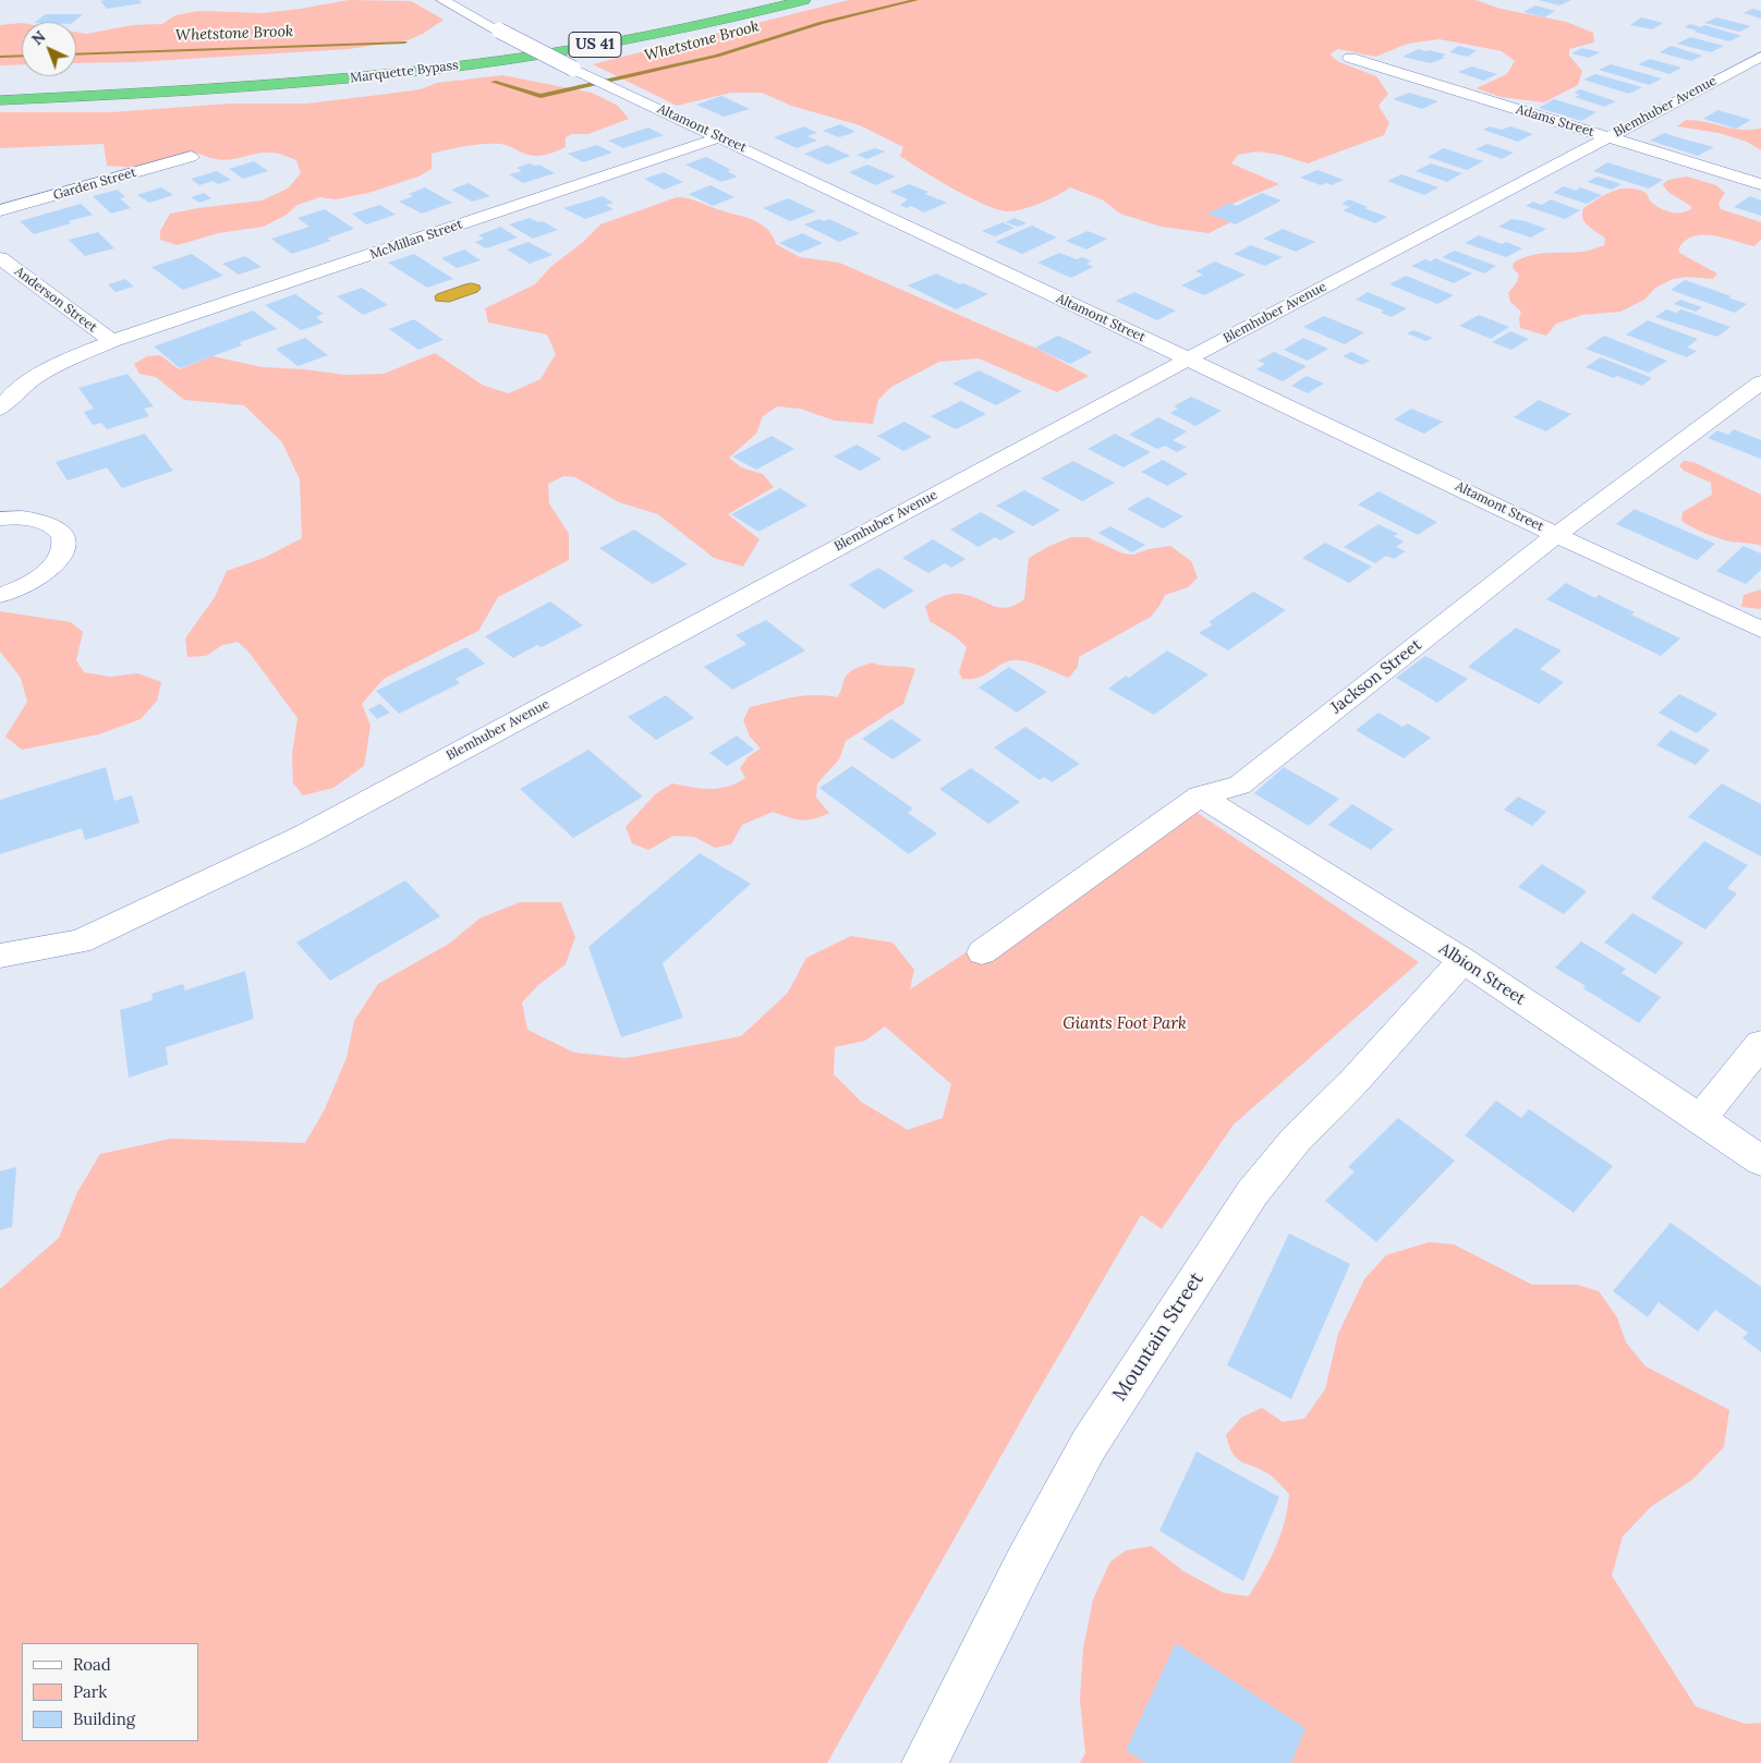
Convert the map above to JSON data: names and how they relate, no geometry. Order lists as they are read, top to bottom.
{
  "streets": {
    "highway": ["US 41", "Marquette Bypass"],
    "street": [
      "Blemhuber Avenue",
      "Adams Street",
      "Altamont Street",
      "Garden Street",
      "McMillan Street",
      "Anderson Street",
      "Jackson Street",
      "Albion Street",
      "Mountain Street"
    ]
  },
  "crossings": [
    ["Blemhuber Avenue", "Adams Street"],
    ["Blemhuber Avenue", "Altamont Street"],
    ["Altamont Street", "McMillan Street"],
    ["Altamont Street", "Jackson Street"],
    ["McMillan Street", "Anderson Street"],
    ["Jackson Street", "Albion Street"],
    ["Albion Street", "Mountain Street"]
  ],
  "water": ["Whetstone Brook"],
  "parks": ["Giants Foot Park"],
  "legend": ["Road", "Park", "Building"],
  "north": "top left"
}
